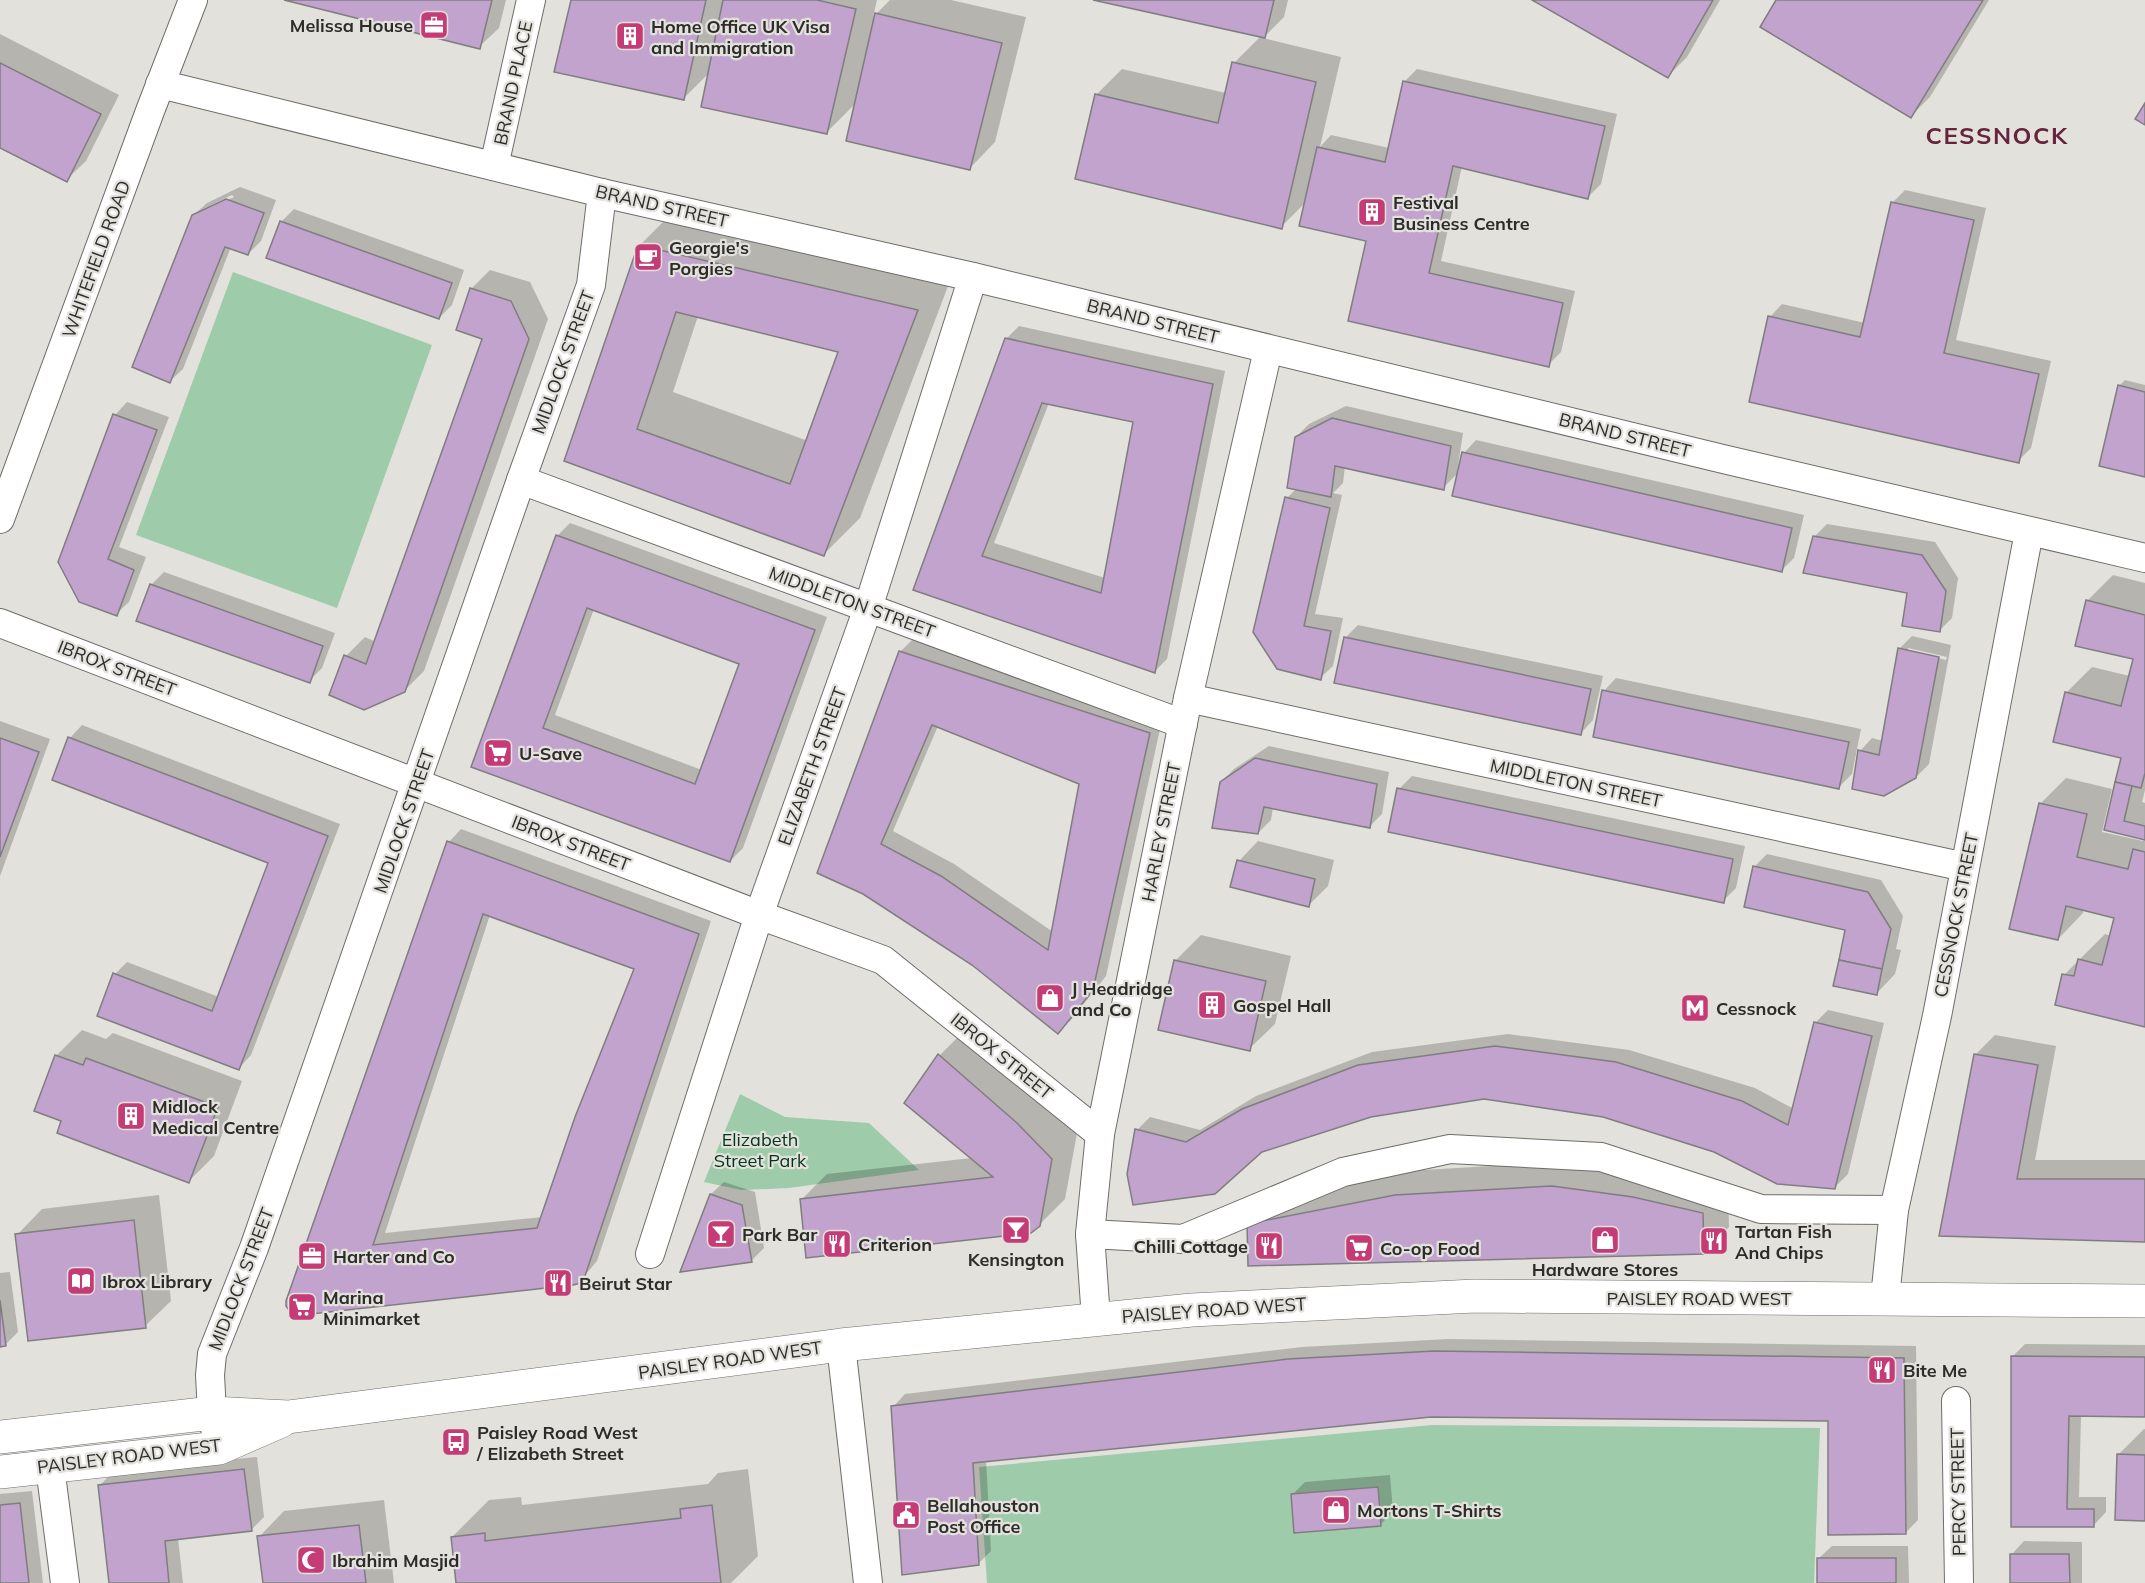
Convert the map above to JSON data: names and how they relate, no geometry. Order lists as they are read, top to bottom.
{
  "streets": {
    "main road": ["PAISLEY ROAD WEST"],
    "street": [
      "BRAND PLACE",
      "BRAND STREET",
      "WHITEFIELD ROAD",
      "MIDLOCK STREET",
      "MIDDLETON STREET",
      "IBROX STREET",
      "ELIZABETH STREET",
      "HARLEY STREET",
      "CESSNOCK STREET",
      "PERCY STREET"
    ]
  },
  "crossings": [
    ["BRAND PLACE", "BRAND STREET"],
    ["BRAND STREET", "WHITEFIELD ROAD"],
    ["BRAND STREET", "MIDLOCK STREET"],
    ["BRAND STREET", "ELIZABETH STREET"],
    ["BRAND STREET", "HARLEY STREET"],
    ["BRAND STREET", "CESSNOCK STREET"],
    ["MIDLOCK STREET", "MIDDLETON STREET"],
    ["MIDLOCK STREET", "IBROX STREET"],
    ["MIDLOCK STREET", "PAISLEY ROAD WEST"],
    ["MIDDLETON STREET", "ELIZABETH STREET"],
    ["MIDDLETON STREET", "HARLEY STREET"],
    ["MIDDLETON STREET", "CESSNOCK STREET"],
    ["IBROX STREET", "ELIZABETH STREET"],
    ["IBROX STREET", "HARLEY STREET"],
    ["HARLEY STREET", "PAISLEY ROAD WEST"],
    ["CESSNOCK STREET", "PAISLEY ROAD WEST"]
  ],
  "districts": ["CESSNOCK"],
  "parks": ["Elizabeth Street Park"],
  "places": {
    "office": ["Melissa House", "Harter and Co"],
    "building": [
      "Home Office UK Visa and Immigration",
      "Festival Business Centre",
      "Gospel Hall",
      "Midlock Medical Centre"
    ],
    "cafe": ["Georgie's Porgies"],
    "supermarket": ["U-Save", "Co-op Food", "Marina Minimarket"],
    "shop": ["J Headridge and Co", "Hardware Stores", "Mortons T-Shirts"],
    "metro station": ["Cessnock"],
    "bar": ["Kensington", "Park Bar"],
    "restaurant": [
      "Tartan Fish And Chips",
      "Criterion",
      "Chilli Cottage",
      "Beirut Star",
      "Bite Me"
    ],
    "library": ["Ibrox Library"],
    "bus stop": ["Paisley Road West / Elizabeth Street"],
    "public building": ["Bellahouston Post Office"],
    "mosque": ["Ibrahim Masjid"]
  }
}
